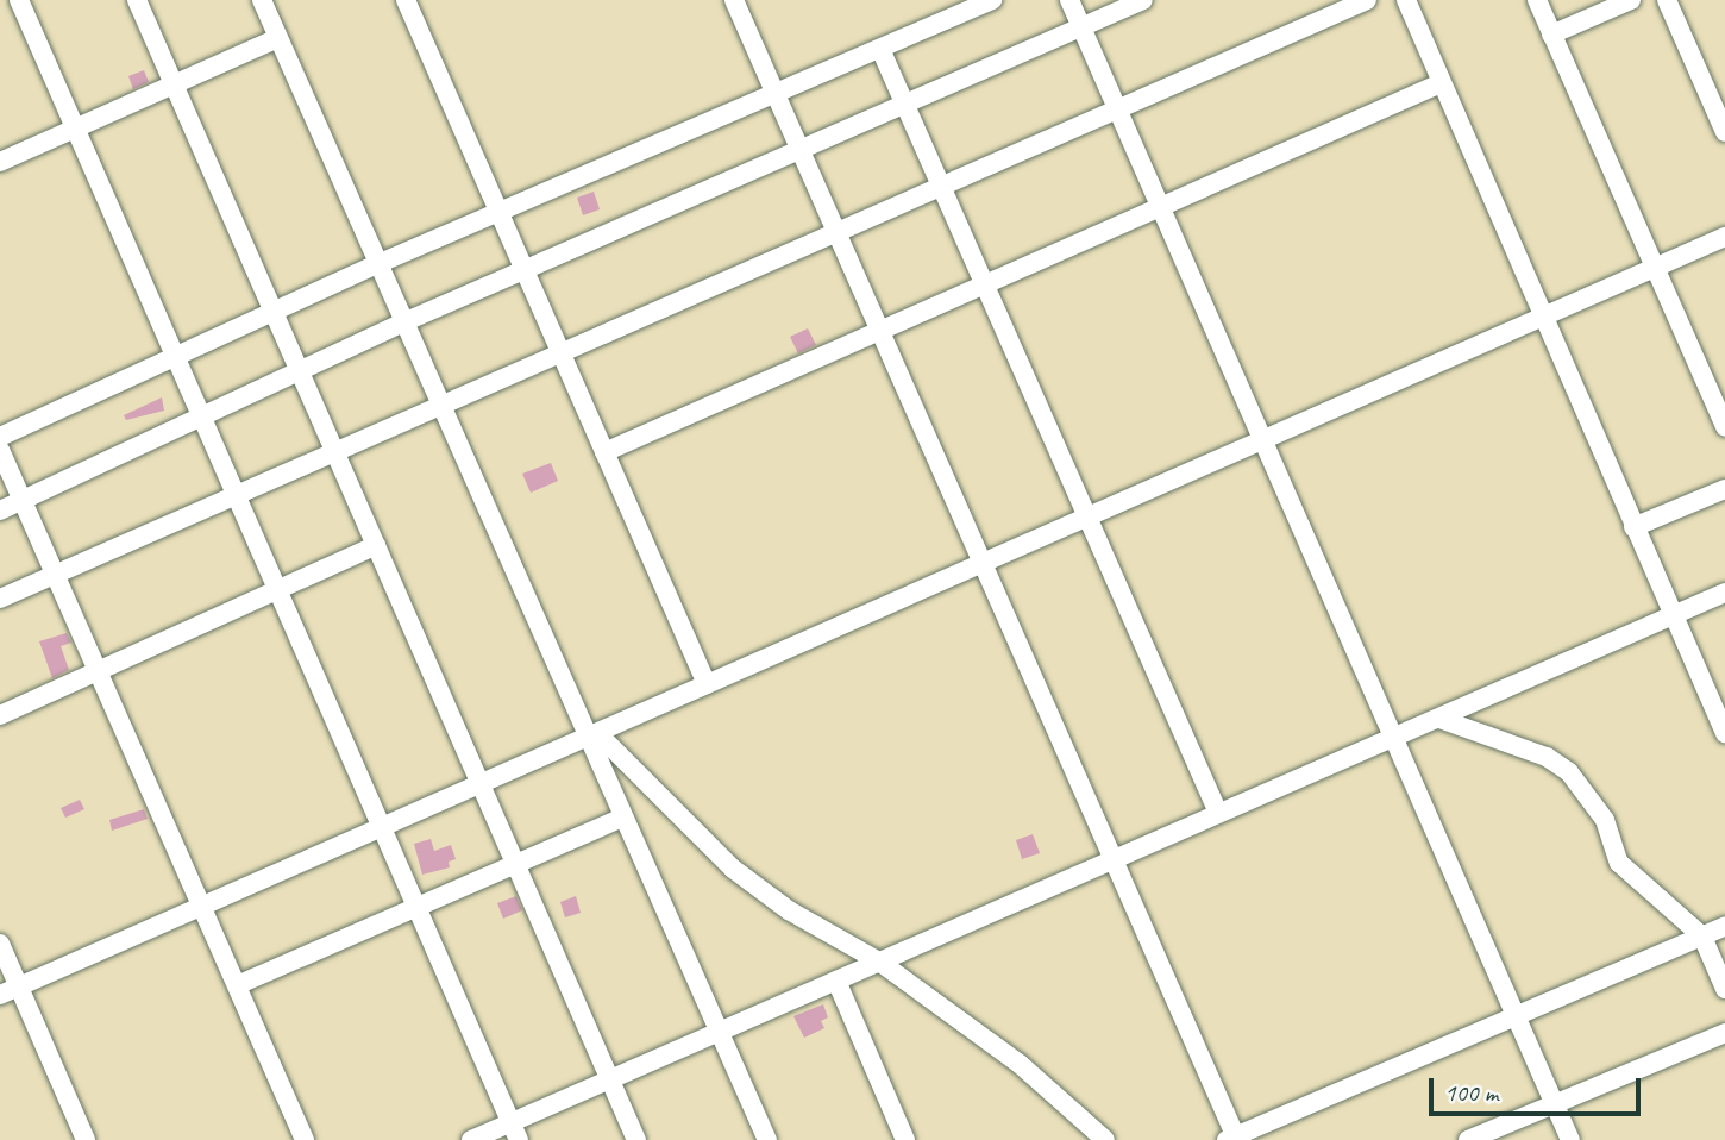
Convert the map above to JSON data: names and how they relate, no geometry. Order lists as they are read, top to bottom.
{
  "scale_bar": "100 m"
}
